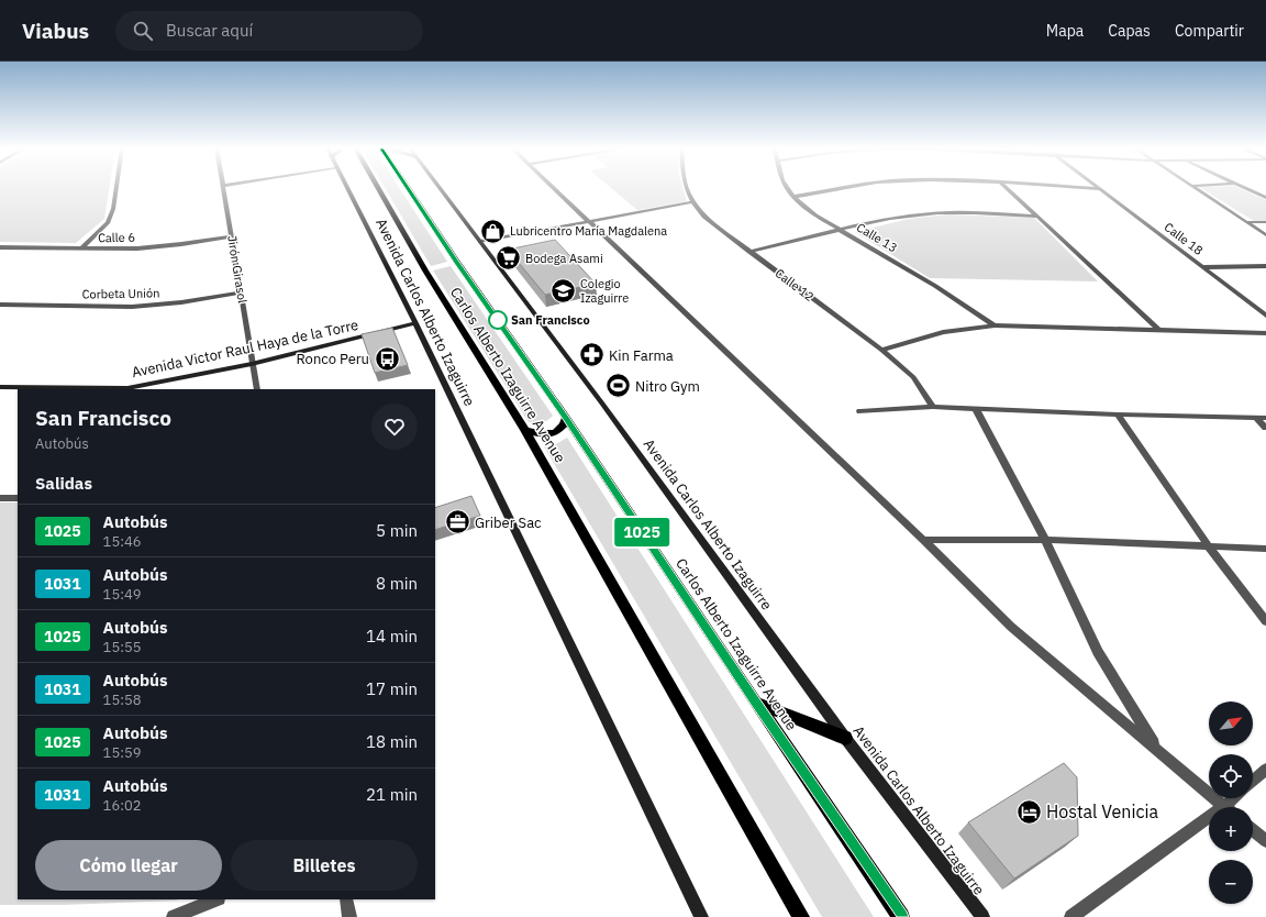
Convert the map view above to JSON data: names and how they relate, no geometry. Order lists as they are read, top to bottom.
{
  "streets": {
    "main road": ["Carlos Alberto Izaguirre Avenue"],
    "street": [
      "Calle 6",
      "Calle 13",
      "Calle 18",
      "Jirón Girasol",
      "Calle 12",
      "Corbeta Unión",
      "Avenida Carlos Alberto Izaguirre",
      "Avenida Victor Raul Haya de la Torre"
    ]
  },
  "crossings": [
    ["Calle 6", "Jirón Girasol"],
    ["Jirón Girasol", "Corbeta Unión"],
    ["Jirón Girasol", "Avenida Victor Raul Haya de la Torre"],
    ["Avenida Carlos Alberto Izaguirre", "Avenida Victor Raul Haya de la Torre"]
  ],
  "places": {
    "shop": ["Lubricentro María Magdalena"],
    "supermarket": ["Bodega Asami"],
    "school or university": ["Colegio Izaguirre"],
    "other": ["San Francisco"],
    "pharmacy": ["Kin Farma"],
    "bus stop": ["Ronco Peru"],
    "sports": ["Nitro Gym"],
    "office": ["Griber Sac"],
    "hotel": ["Hostal Venicia"]
  },
  "lines": ["bus line 1025"],
  "north": "top right",
  "page": {
    "header": "Viabus",
    "search": "Buscar aquí",
    "nav": ["Mapa", "Capas", "Compartir"],
    "on_map": "1025",
    "heading": [
      ["San Francisco", "Autobús"],
      "Salidas"
    ],
    "list": [
      {
        "mark": "1025",
        "name": "Autobús",
        "note": "15:46",
        "value": "5 min"
      },
      {
        "mark": "1031",
        "name": "Autobús",
        "note": "15:49",
        "value": "8 min"
      },
      {
        "mark": "1025",
        "name": "Autobús",
        "note": "15:55",
        "value": "14 min"
      },
      {
        "mark": "1031",
        "name": "Autobús",
        "note": "15:58",
        "value": "17 min"
      },
      {
        "mark": "1025",
        "name": "Autobús",
        "note": "15:59",
        "value": "18 min"
      },
      {
        "mark": "1031",
        "name": "Autobús",
        "note": "16:02",
        "value": "21 min"
      }
    ],
    "map_buttons": ["+", "−"],
    "buttons": ["Cómo llegar", "Billetes"]
  }
}
